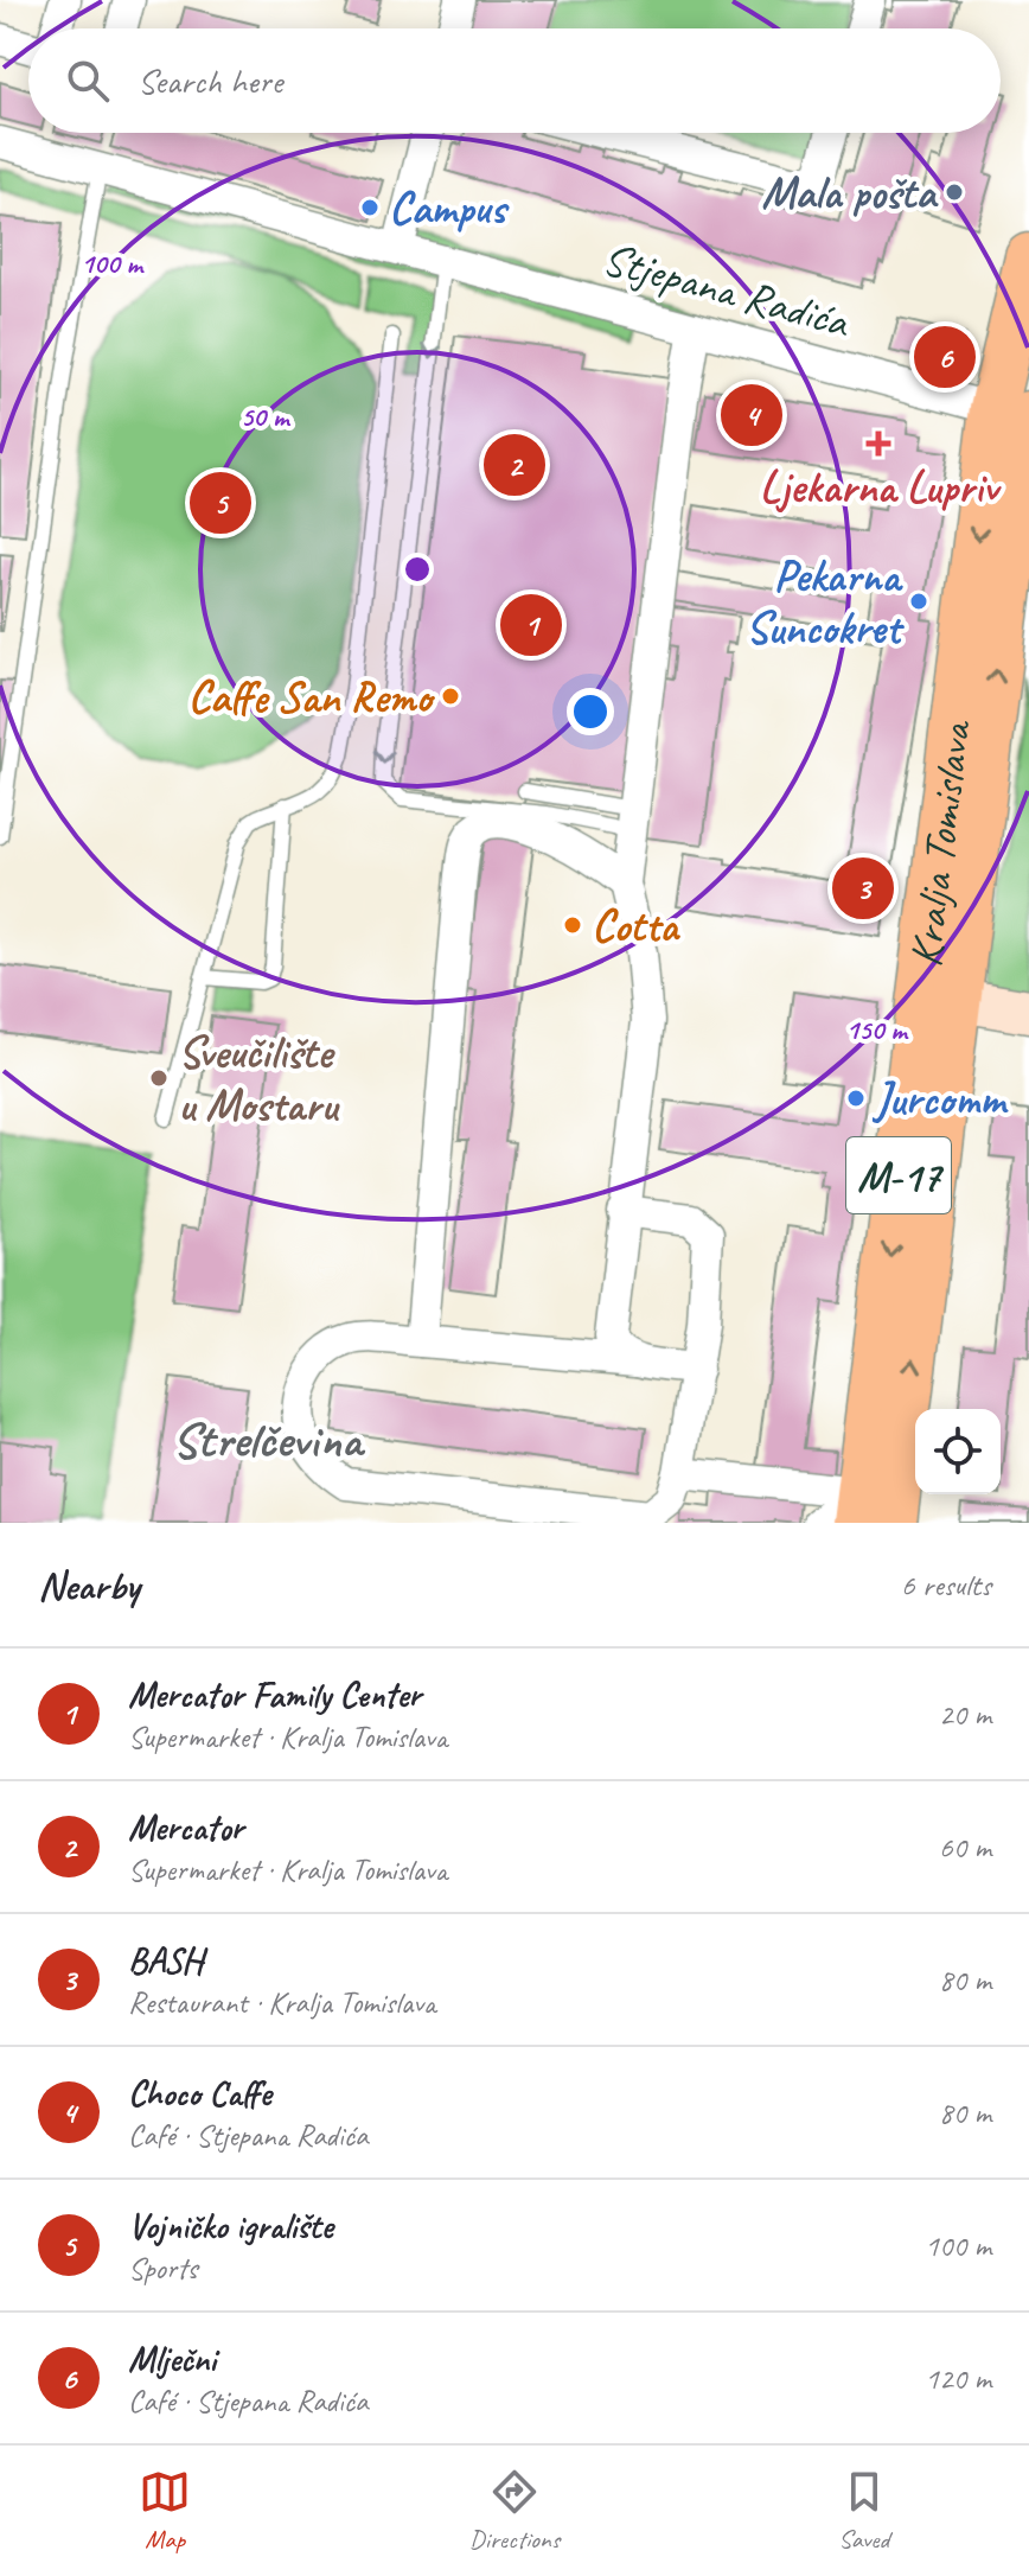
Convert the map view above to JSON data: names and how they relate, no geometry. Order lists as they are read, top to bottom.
{
  "streets": {
    "main road": ["Kralja Tomislava", "M-17"],
    "street": ["Stjepana Radića"]
  },
  "crossings": [
    ["Stjepana Radića", "Kralja Tomislava"]
  ],
  "districts": ["Strelčevina"],
  "places": {
    "other": [
      "Mala pošta",
      "Campus",
      "Pekarna Suncokret",
      "Caffe San Remo",
      "Cotta",
      "Sveučilište u Mostaru",
      "Jurcomm"
    ],
    "health": ["Ljekarna Lupriv"]
  },
  "page": {
    "search": "Search here",
    "pins": [
      "6",
      "4",
      "2",
      "5",
      "1",
      "3"
    ],
    "heading": ["Nearby", "6 results"],
    "list": [
      {
        "mark": "1",
        "name": "Mercator Family Center",
        "note": "Supermarket · Kralja Tomislava",
        "value": "20 m"
      },
      {
        "mark": "2",
        "name": "Mercator",
        "note": "Supermarket · Kralja Tomislava",
        "value": "60 m"
      },
      {
        "mark": "3",
        "name": "BASH",
        "note": "Restaurant · Kralja Tomislava",
        "value": "80 m"
      },
      {
        "mark": "4",
        "name": "Choco Caffe",
        "note": "Café · Stjepana Radića",
        "value": "80 m"
      },
      {
        "mark": "5",
        "name": "Vojničko igralište",
        "note": "Sports",
        "value": "100 m"
      },
      {
        "mark": "6",
        "name": "Mlječni",
        "note": "Café · Stjepana Radića",
        "value": "120 m"
      }
    ],
    "nav": ["Map", "Directions", "Saved"]
  },
  "rings": ["100 m", "50 m", "150 m"]
}
